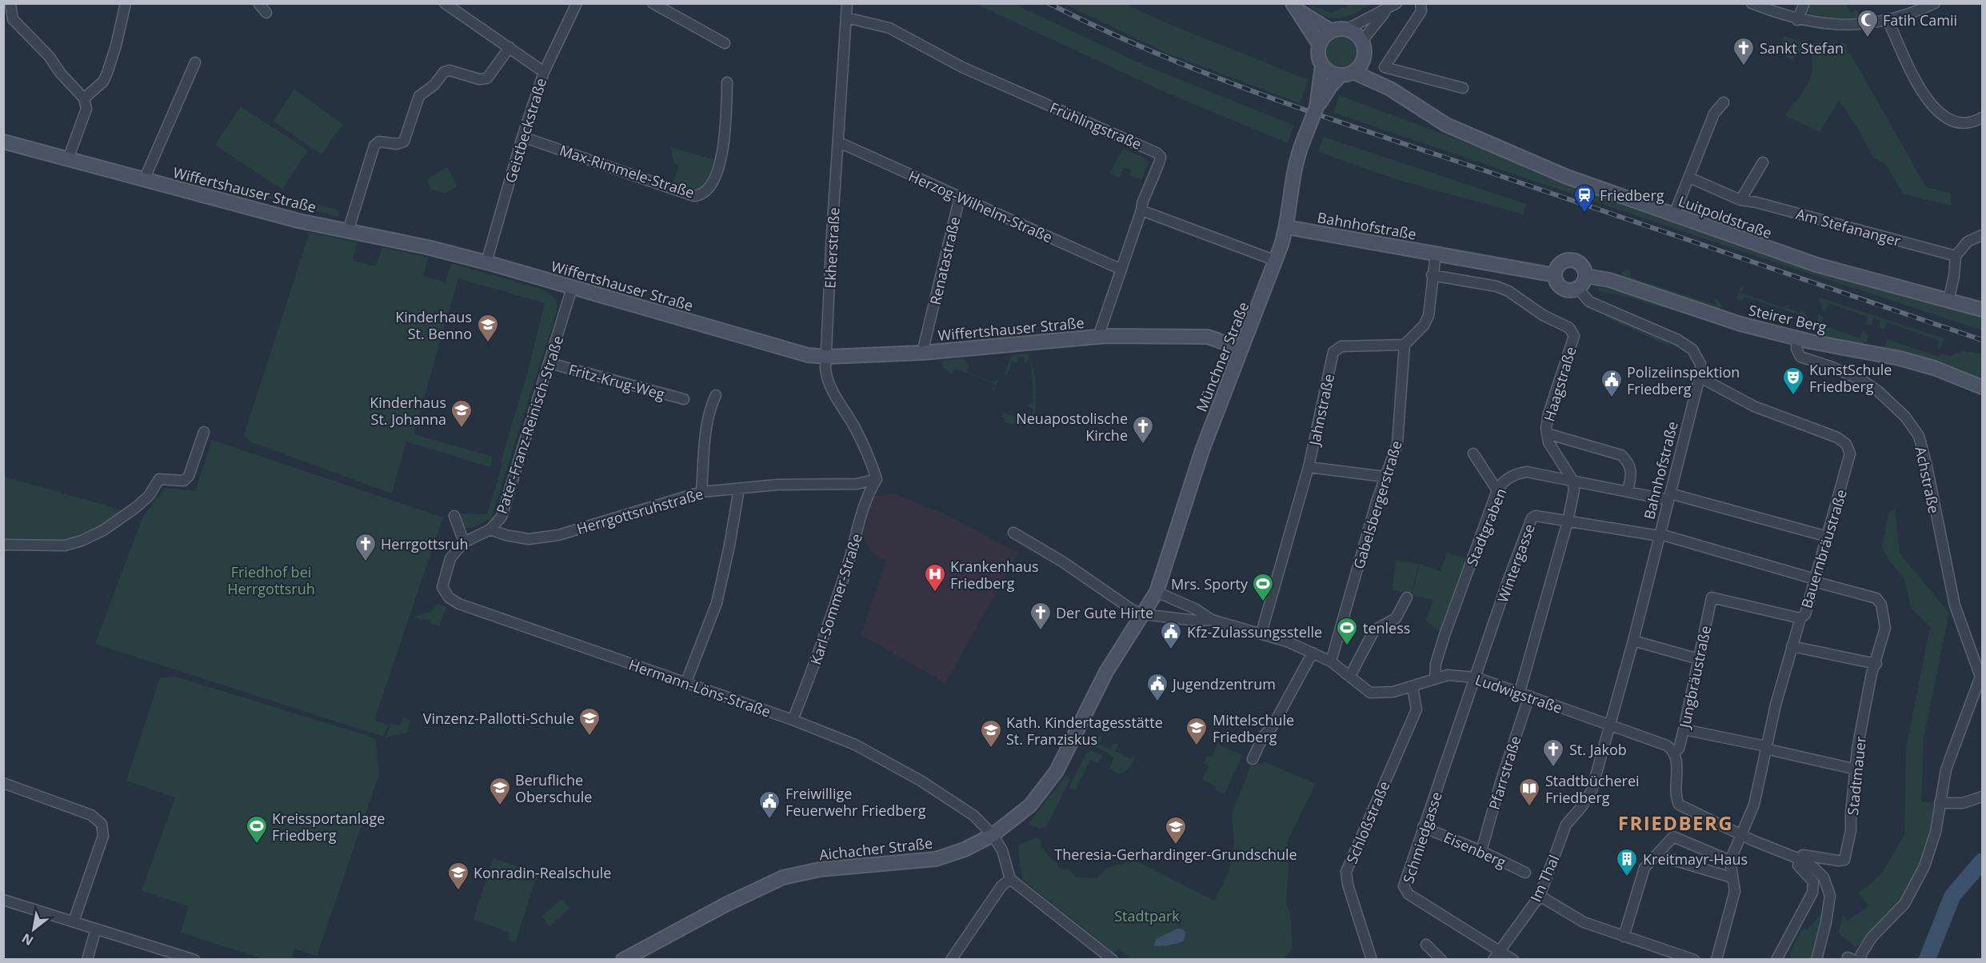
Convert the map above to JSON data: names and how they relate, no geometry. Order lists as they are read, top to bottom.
{
  "streets": {
    "street": [
      "Frühlingstraße",
      "Geistbeckstraße",
      "Max-Rimmele-Straße",
      "Wiffertshauser Straße",
      "Herzog-Wilhelm-Straße",
      "Luitpoldstraße",
      "Bahnhofstraße",
      "Am Stefananger",
      "Ekherstraße",
      "Renatastraße",
      "Steirer Berg",
      "Münchner Straße",
      "Fritz-Krug-Weg",
      "Haagstraße",
      "Jahnstraße",
      "Pater-Franz-Reinisch-Straße",
      "Achstraße",
      "Gabelsbergerstraße",
      "Herrgottsruhstraße",
      "Stadtgraben",
      "Bauernbräustraße",
      "Wintergasse",
      "Karl-Sommer-Straße",
      "Jungbräustraße",
      "Hermann-Löns-Straße",
      "Ludwigstraße",
      "Pfarrstraße",
      "Stadtmauer",
      "Schloßstraße",
      "Schmiedgasse",
      "Aichacher Straße",
      "Eisenberg",
      "Im Thal"
    ]
  },
  "crossings": [
    ["Frühlingstraße", "Ekherstraße"],
    ["Geistbeckstraße", "Max-Rimmele-Straße"],
    ["Geistbeckstraße", "Wiffertshauser Straße"],
    ["Wiffertshauser Straße", "Ekherstraße"],
    ["Wiffertshauser Straße", "Renatastraße"],
    ["Wiffertshauser Straße", "Münchner Straße"],
    ["Wiffertshauser Straße", "Pater-Franz-Reinisch-Straße"],
    ["Herzog-Wilhelm-Straße", "Ekherstraße"],
    ["Herzog-Wilhelm-Straße", "Renatastraße"],
    ["Luitpoldstraße", "Münchner Straße"],
    ["Bahnhofstraße", "Steirer Berg"],
    ["Bahnhofstraße", "Münchner Straße"],
    ["Bahnhofstraße", "Stadtgraben"],
    ["Bahnhofstraße", "Bauernbräustraße"],
    ["Bahnhofstraße", "Wintergasse"],
    ["Bahnhofstraße", "Ludwigstraße"],
    ["Bahnhofstraße", "Stadtmauer"],
    ["Bahnhofstraße", "Im Thal"],
    ["Ekherstraße", "Herrgottsruhstraße"],
    ["Ekherstraße", "Karl-Sommer-Straße"],
    ["Steirer Berg", "Achstraße"],
    ["Münchner Straße", "Ludwigstraße"],
    ["Münchner Straße", "Aichacher Straße"],
    ["Fritz-Krug-Weg", "Pater-Franz-Reinisch-Straße"],
    ["Haagstraße", "Stadtgraben"],
    ["Jahnstraße", "Gabelsbergerstraße"],
    ["Jahnstraße", "Ludwigstraße"],
    ["Pater-Franz-Reinisch-Straße", "Herrgottsruhstraße"],
    ["Pater-Franz-Reinisch-Straße", "Hermann-Löns-Straße"],
    ["Gabelsbergerstraße", "Ludwigstraße"],
    ["Herrgottsruhstraße", "Karl-Sommer-Straße"],
    ["Stadtgraben", "Bauernbräustraße"],
    ["Stadtgraben", "Ludwigstraße"],
    ["Bauernbräustraße", "Jungbräustraße"],
    ["Bauernbräustraße", "Stadtmauer"],
    ["Wintergasse", "Ludwigstraße"],
    ["Wintergasse", "Stadtmauer"],
    ["Wintergasse", "Schmiedgasse"],
    ["Karl-Sommer-Straße", "Hermann-Löns-Straße"],
    ["Jungbräustraße", "Ludwigstraße"],
    ["Hermann-Löns-Straße", "Aichacher Straße"],
    ["Ludwigstraße", "Pfarrstraße"],
    ["Ludwigstraße", "Schloßstraße"],
    ["Ludwigstraße", "Schmiedgasse"],
    ["Ludwigstraße", "Aichacher Straße"],
    ["Pfarrstraße", "Eisenberg"],
    ["Schmiedgasse", "Eisenberg"],
    ["Schmiedgasse", "Im Thal"]
  ],
  "districts": ["FRIEDBERG"],
  "parks": ["Friedhof bei Herrgottsruh", "Stadtpark"],
  "places": {
    "mosque": ["Fatih Camii"],
    "church": [
      "Sankt Stefan",
      "Neuapostolische Kirche",
      "Herrgottsruh",
      "Der Gute Hirte",
      "St. Jakob"
    ],
    "station": ["Friedberg"],
    "school or university": [
      "Kinderhaus St. Benno",
      "Kinderhaus St. Johanna",
      "Vinzenz-Pallotti-Schule",
      "Mittelschule Friedberg",
      "Kath. Kindertagesstätte St. Franziskus",
      "Berufliche Oberschule",
      "Theresia-Gerhardinger-Grundschule",
      "Konradin-Realschule"
    ],
    "theatre": ["KunstSchule Friedberg"],
    "public building": [
      "Polizeiinspektion Friedberg",
      "Kfz-Zulassungsstelle",
      "Jugendzentrum",
      "Freiwillige Feuerwehr Friedberg"
    ],
    "hospital": ["Krankenhaus Friedberg"],
    "sports": ["Mrs. Sporty", "tenless", "Kreissportanlage Friedberg"],
    "library": ["Stadtbücherei Friedberg"],
    "building": ["Kreitmayr-Haus"]
  },
  "north": "bottom left"
}
